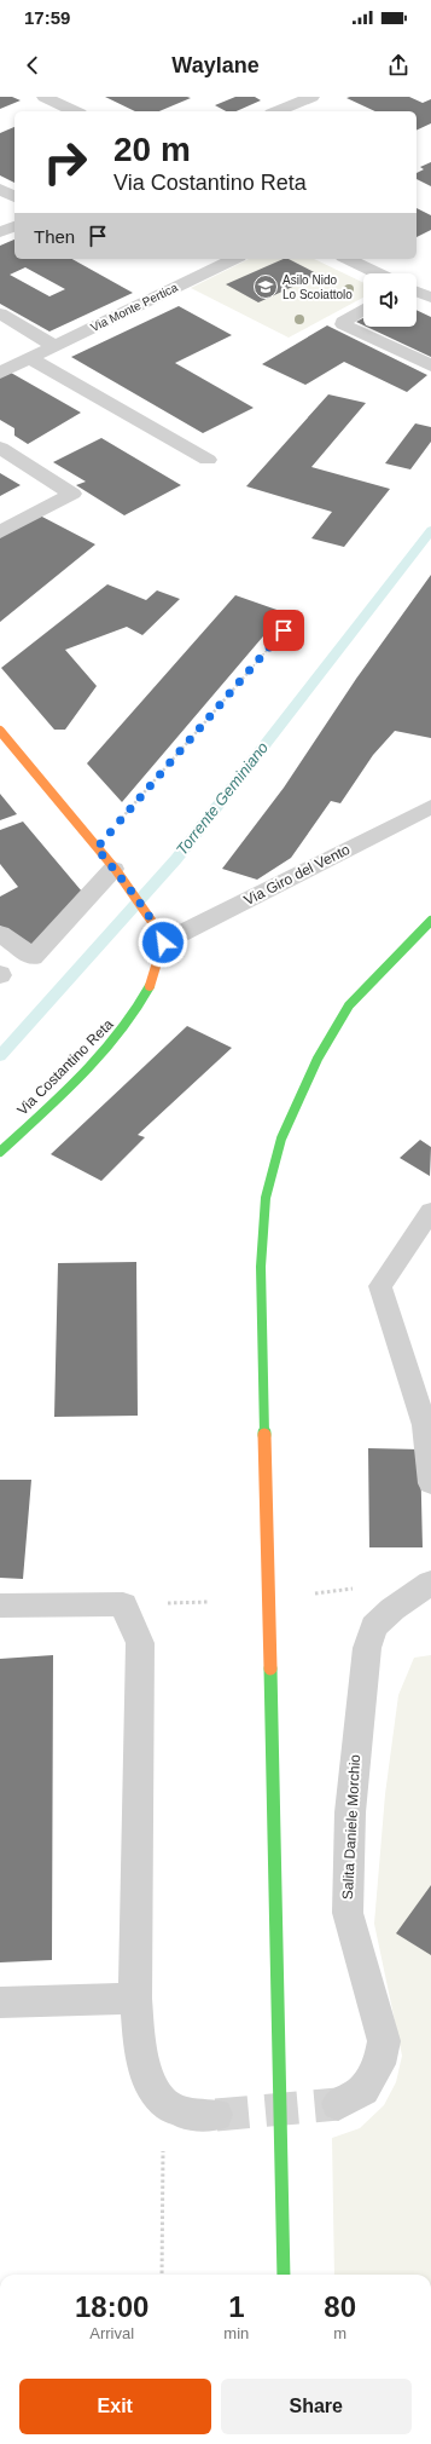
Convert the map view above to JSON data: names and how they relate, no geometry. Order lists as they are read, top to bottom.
{
  "streets": {
    "main road": ["Via Costantino Reta"],
    "street": ["Via Monte Pertica", "Via Giro del Vento", "Salita Daniele Morchio"]
  },
  "crossings": [
    ["Via Giro del Vento", "Via Costantino Reta"]
  ],
  "water": ["Torrente Geminiano"],
  "places": {
    "school or university": ["Asilo Nido Lo Scoiattolo"]
  },
  "page": {
    "status": "17:59",
    "header": "Waylane",
    "turn": ["20 m", "Via Costantino Reta"],
    "then": "Then",
    "eta": [
      "18:00",
      "Arrival",
      "1",
      "min",
      "80",
      "m"
    ],
    "buttons": ["Exit", "Share"]
  }
}
